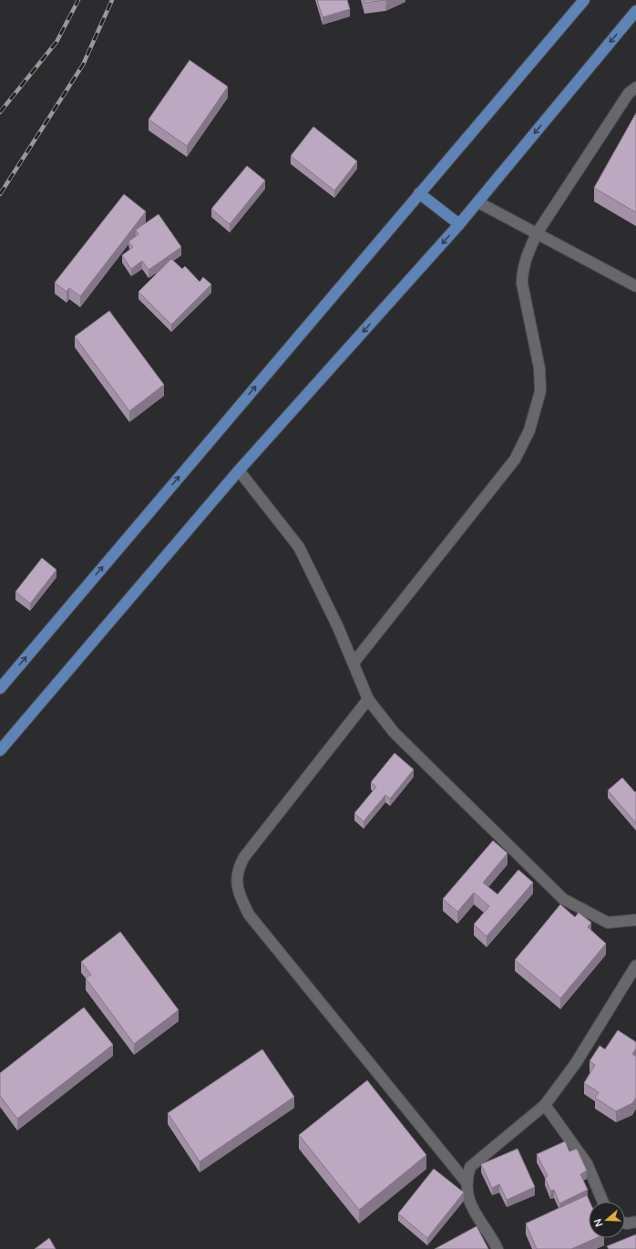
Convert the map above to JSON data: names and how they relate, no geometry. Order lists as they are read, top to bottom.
{
  "north": "left"
}
